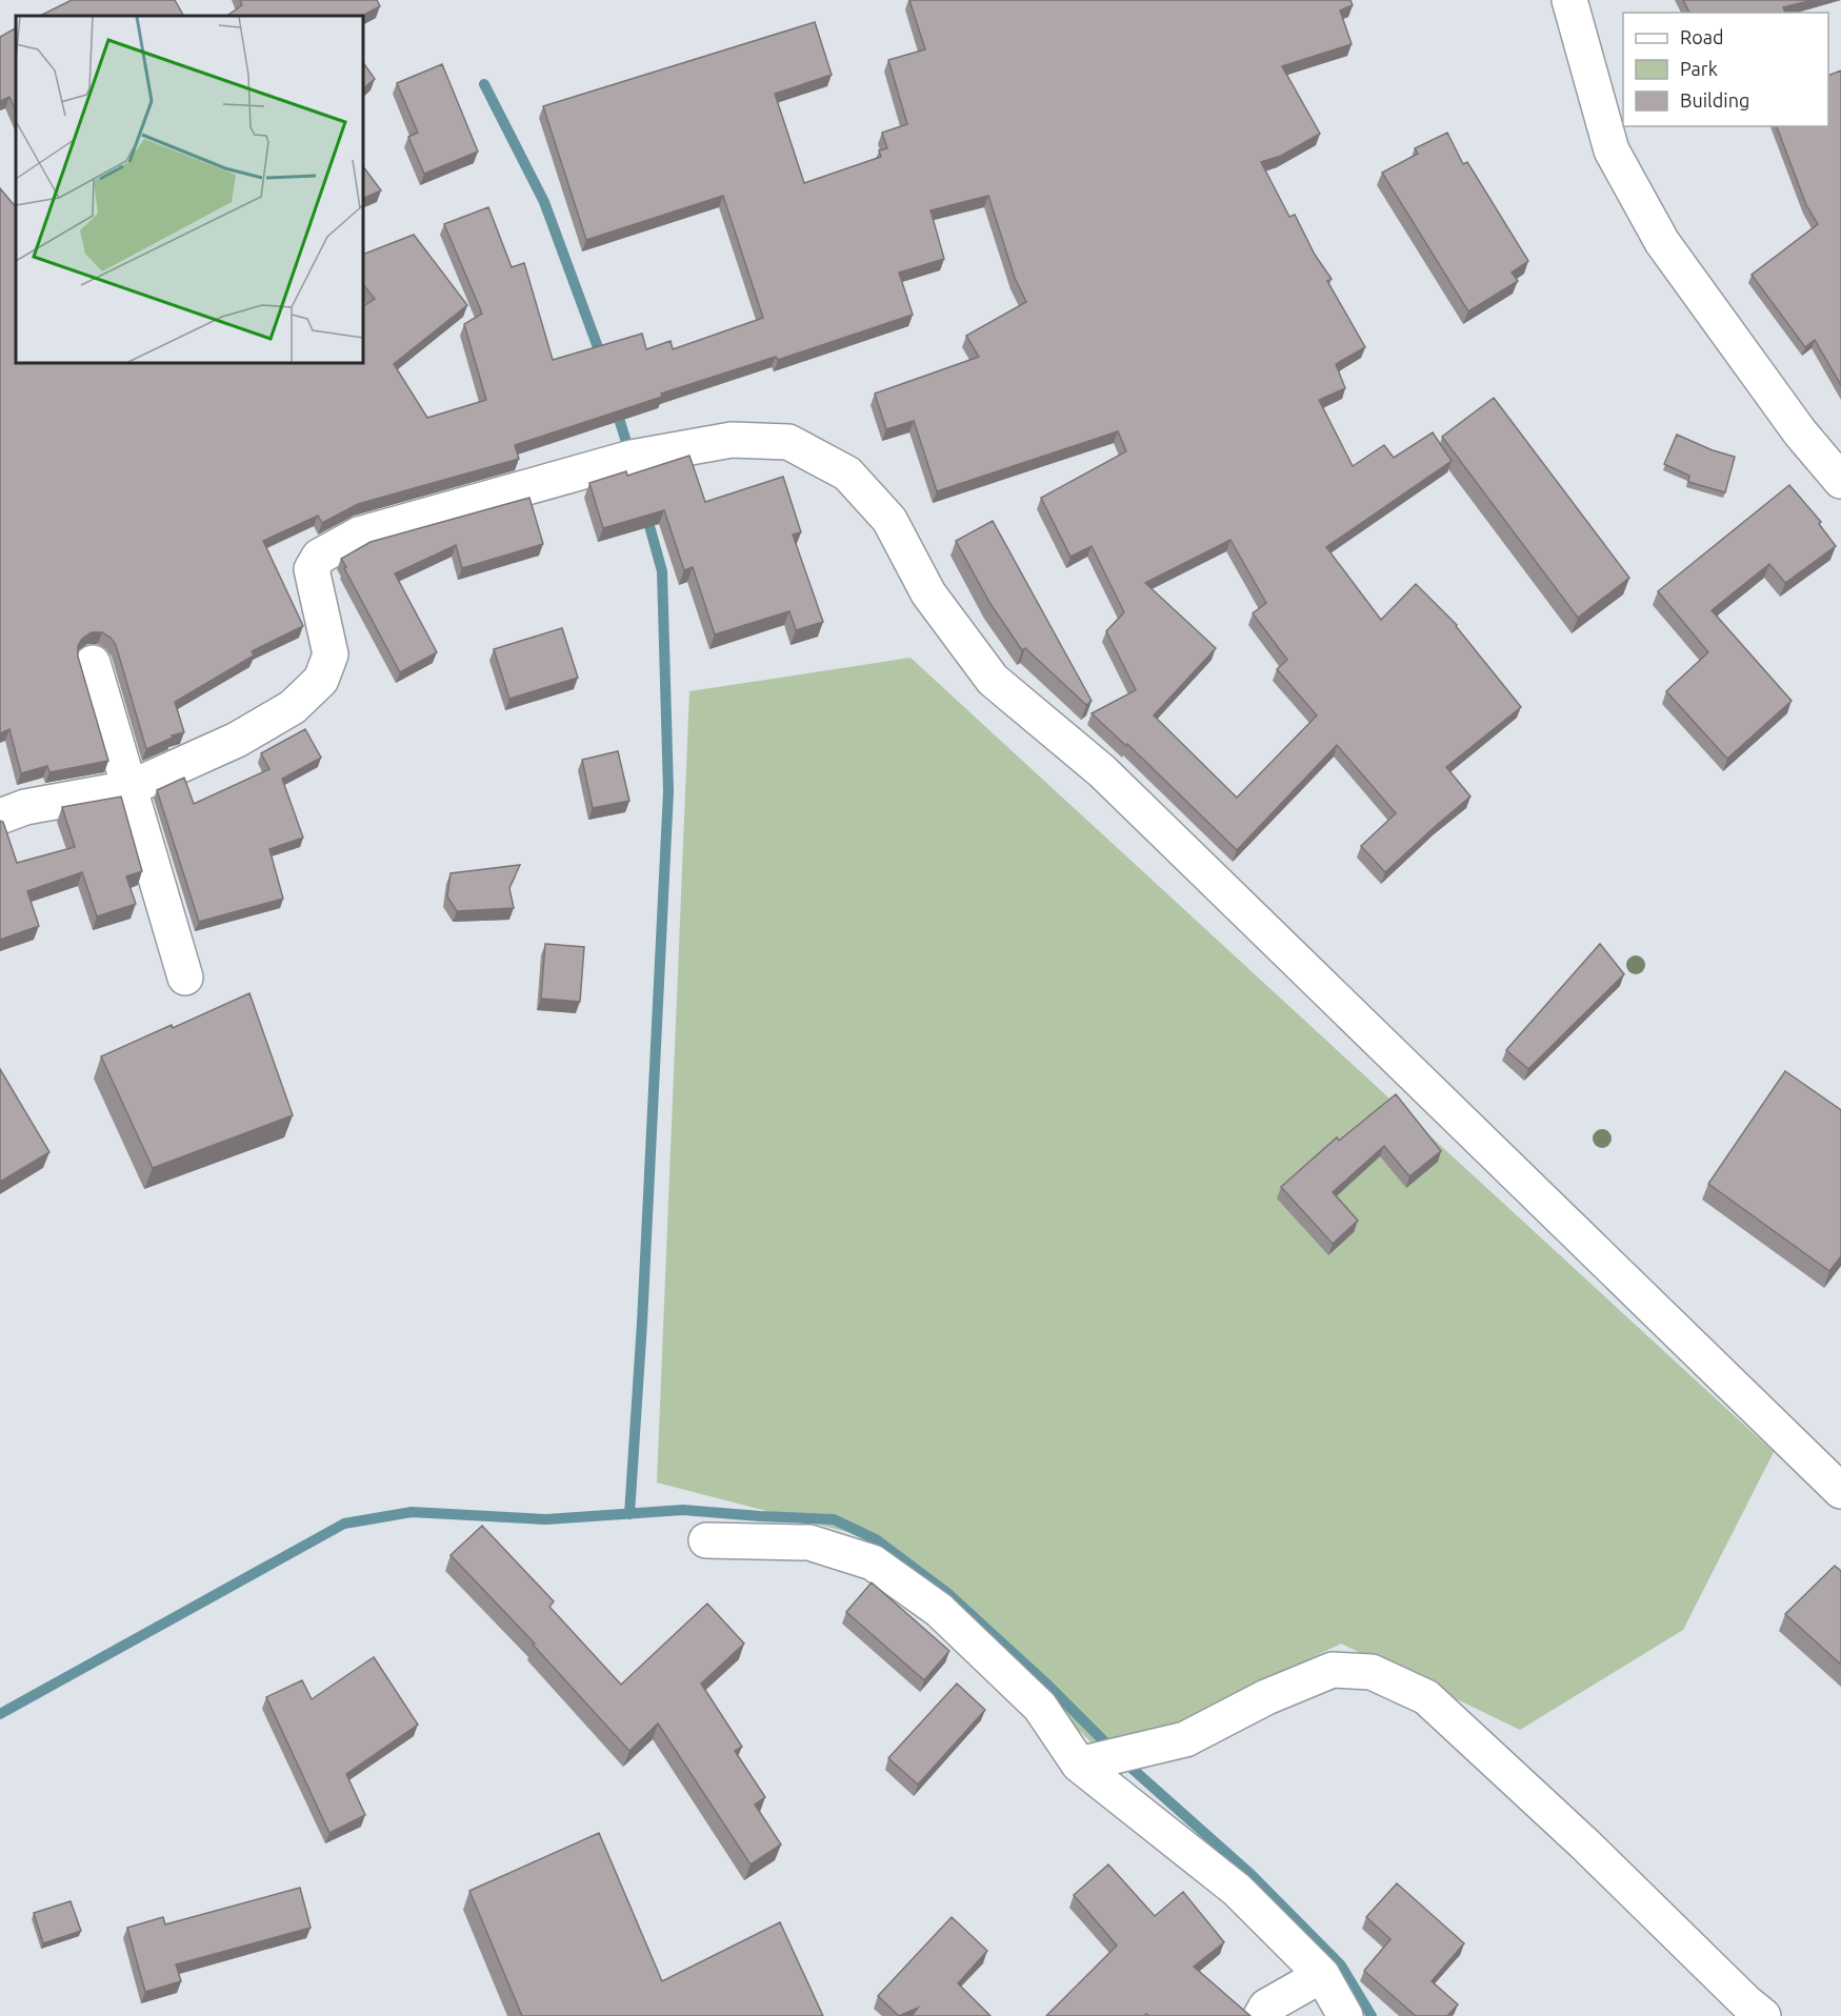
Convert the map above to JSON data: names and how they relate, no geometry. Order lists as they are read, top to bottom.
{
  "legend": ["Road", "Park", "Building"]
}
